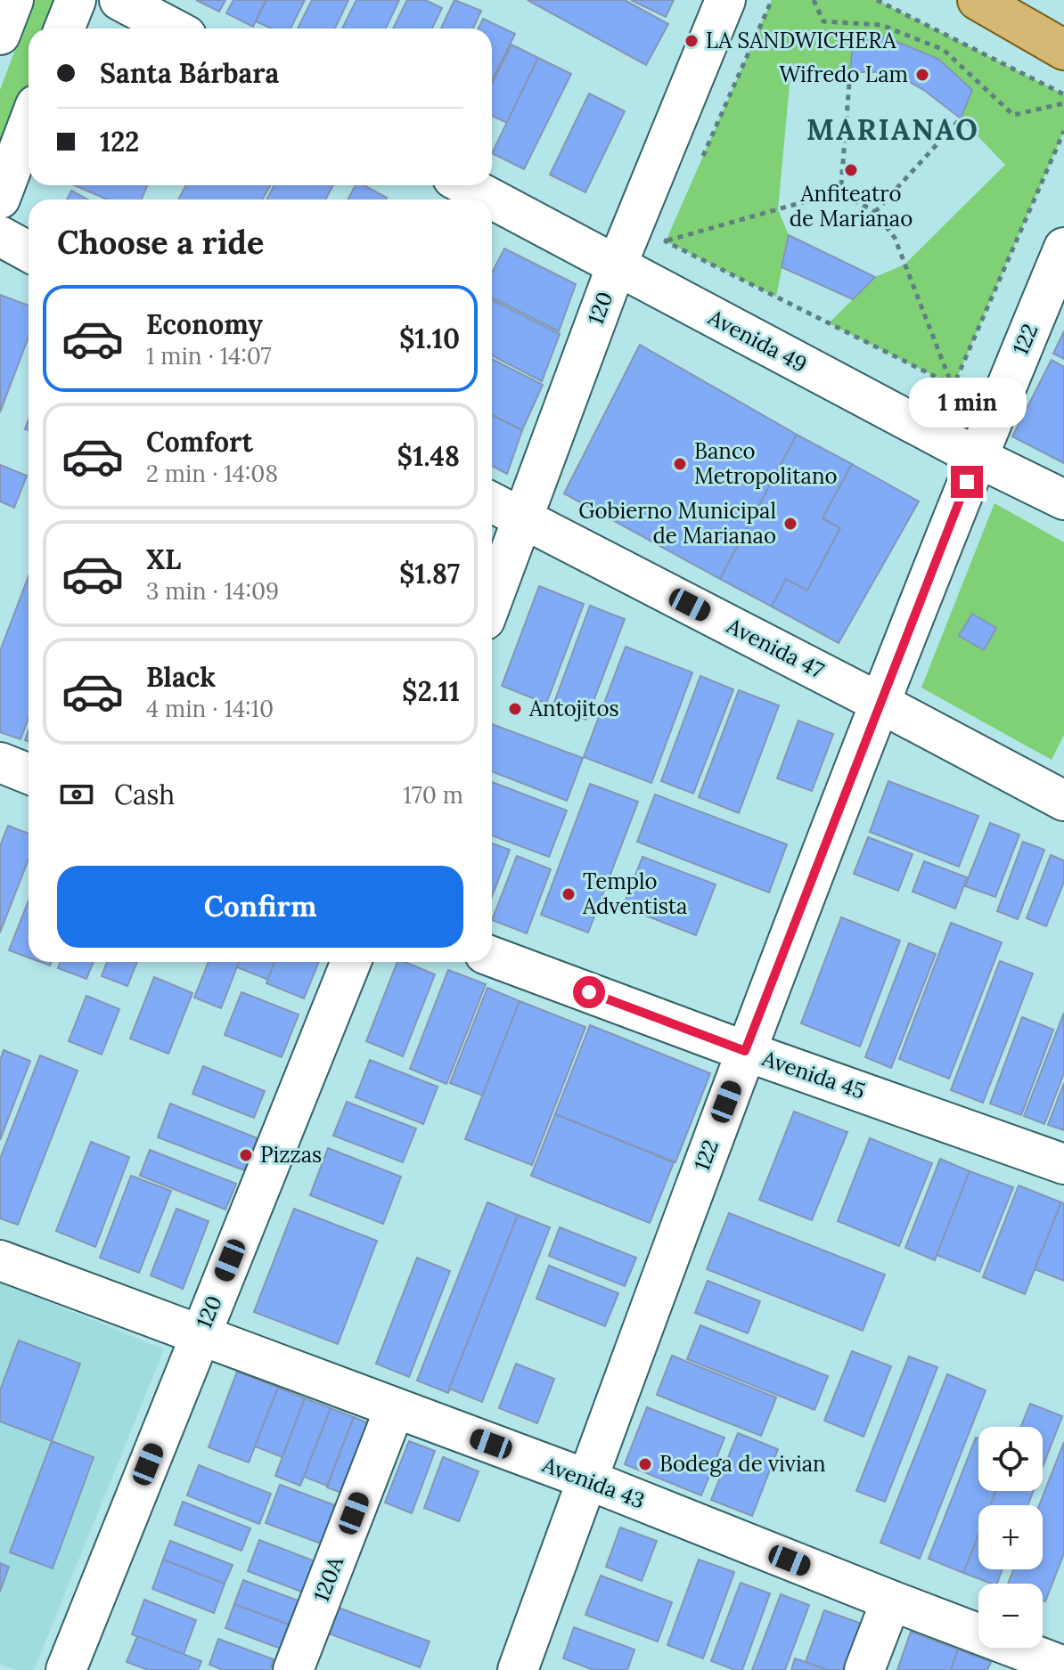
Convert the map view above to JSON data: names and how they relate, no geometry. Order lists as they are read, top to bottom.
{
  "streets": {
    "street": [
      "120",
      "122",
      "Avenida 49",
      "Avenida 47",
      "Avenida 45",
      "Avenida 43",
      "120A"
    ]
  },
  "crossings": [
    ["120", "Avenida 49"],
    ["120", "Avenida 47"],
    ["120", "Avenida 43"],
    ["122", "Avenida 49"],
    ["122", "Avenida 47"],
    ["122", "Avenida 45"],
    ["122", "Avenida 43"],
    ["Avenida 43", "120A"]
  ],
  "districts": ["MARIANAO"],
  "places": [
    "LA SANDWICHERA",
    "Wifredo Lam",
    "Anfiteatro de Marianao",
    "Banco Metropolitano",
    "Gobierno Municipal de Marianao",
    "Antojitos",
    "Templo Adventista",
    "Pizzas",
    "Bodega de vivian"
  ],
  "page": {
    "banner": ["Santa Bárbara", "122"],
    "heading": "Choose a ride",
    "list": [
      {
        "name": "Economy",
        "note": "1 min · 14:07",
        "value": "$1.10"
      },
      {
        "name": "Comfort",
        "note": "2 min · 14:08",
        "value": "$1.48"
      },
      {
        "name": "XL",
        "note": "3 min · 14:09",
        "value": "$1.87"
      },
      {
        "name": "Black",
        "note": "4 min · 14:10",
        "value": "$2.11"
      }
    ],
    "bubble": "1 min",
    "pay": ["Cash", "170 m"],
    "buttons": "Confirm",
    "map_buttons": ["+", "−"]
  }
}
